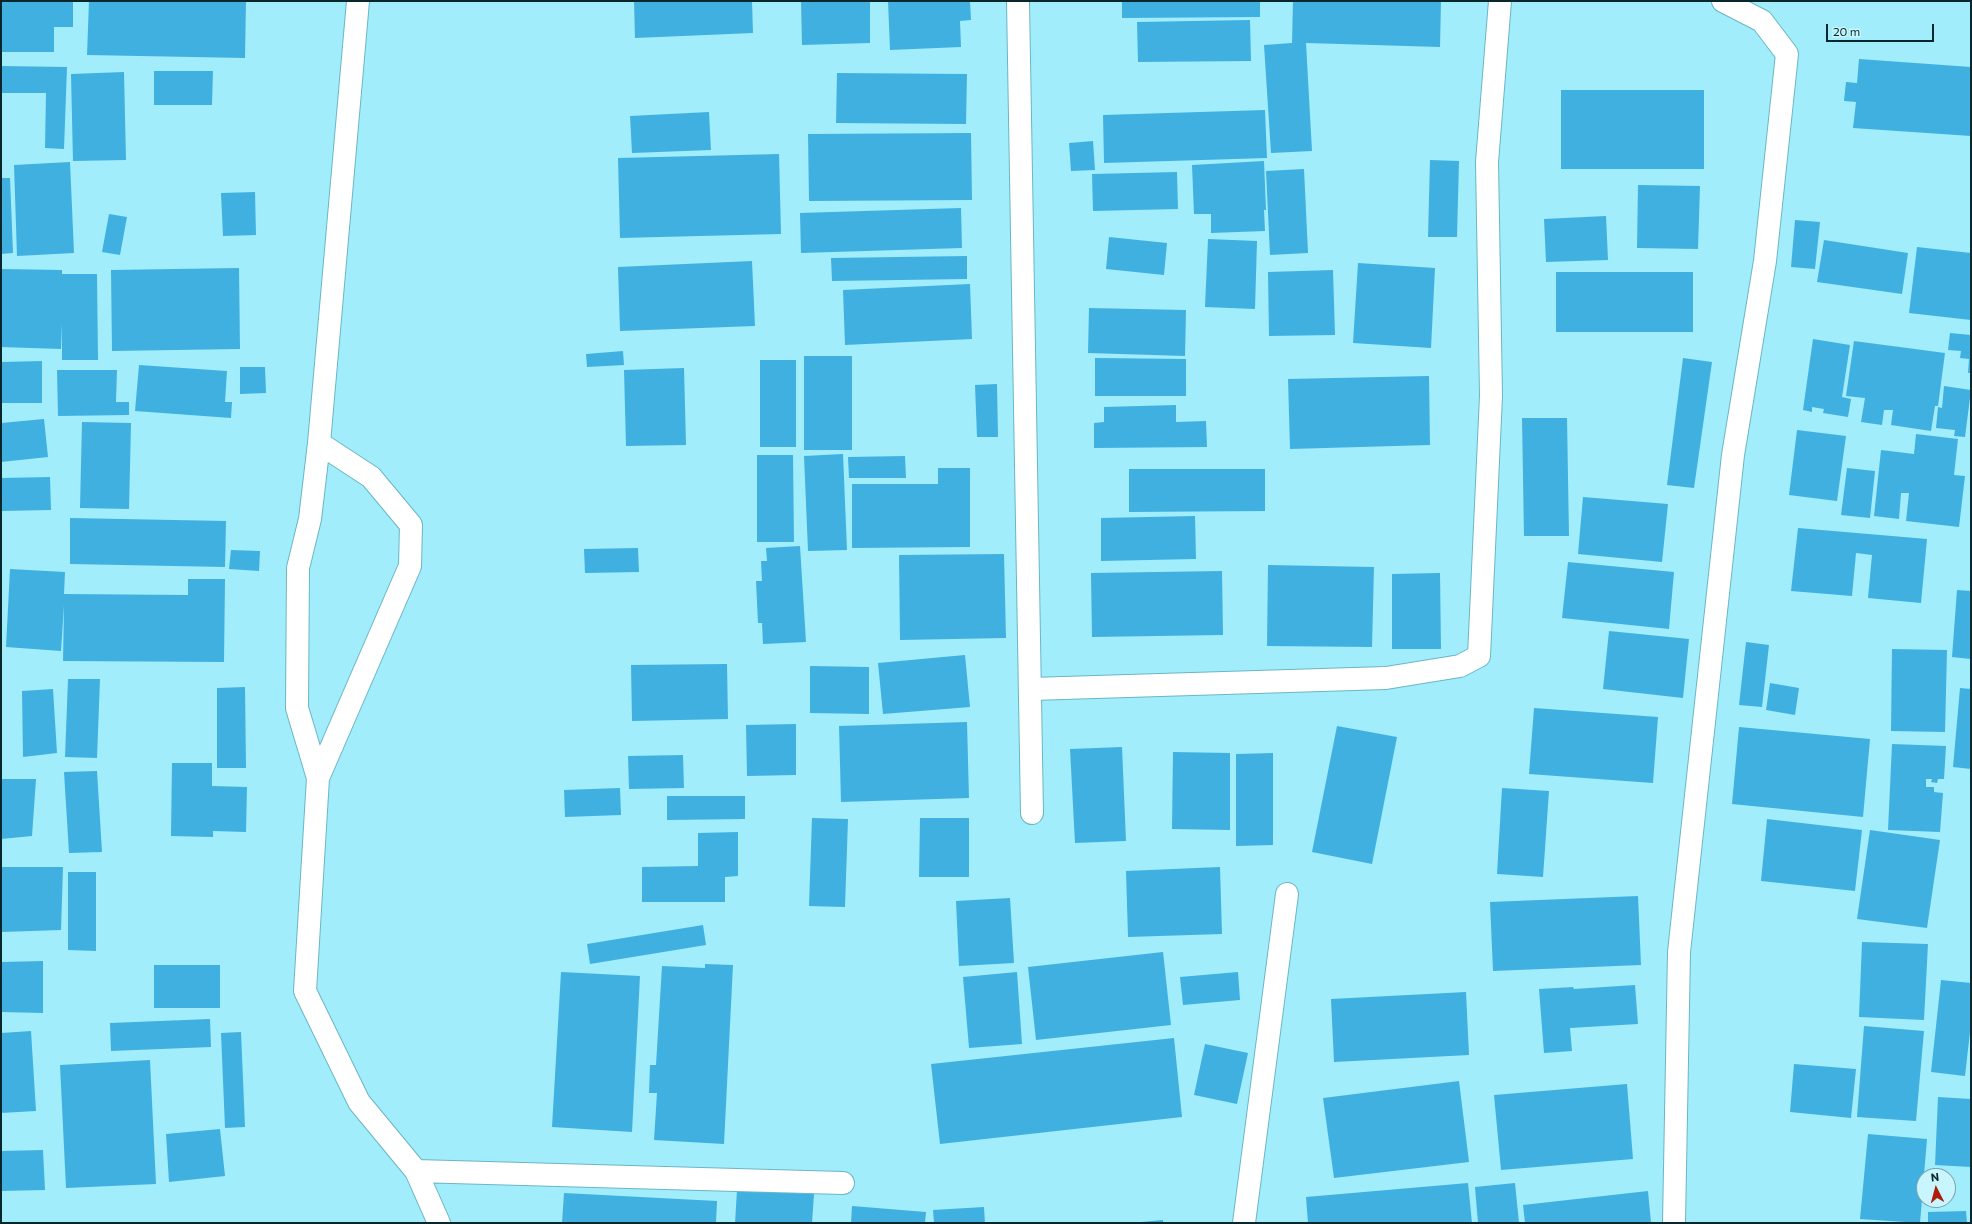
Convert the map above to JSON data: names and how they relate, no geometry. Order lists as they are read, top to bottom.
{
  "scale_bar": "20 m",
  "north": "top"
}
